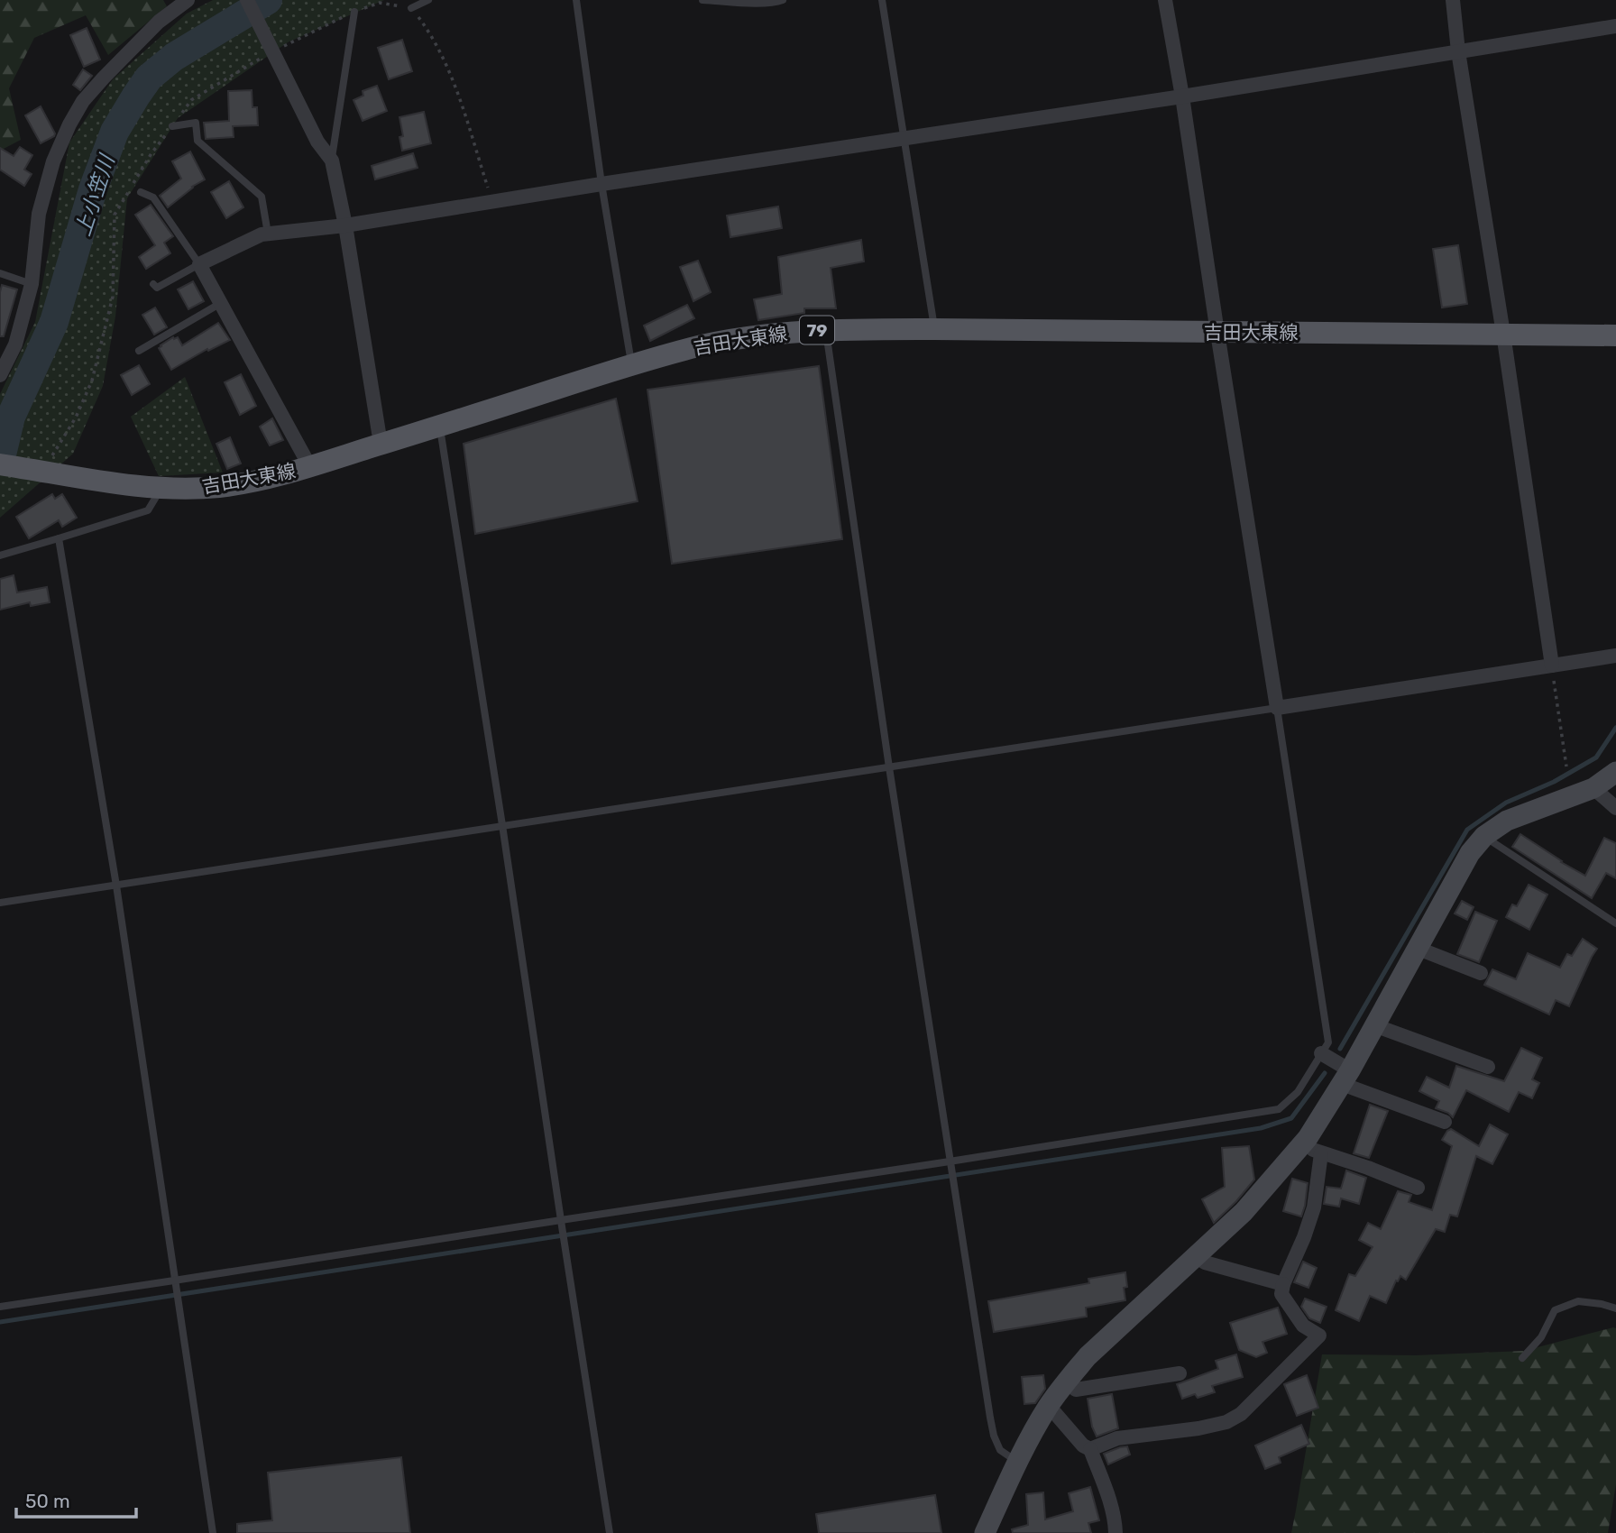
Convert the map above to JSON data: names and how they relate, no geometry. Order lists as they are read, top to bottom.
{
  "streets": {
    "main road": ["79", "吉田大東線"]
  },
  "water": ["上小笠川"],
  "scale_bar": "50 m"
}
